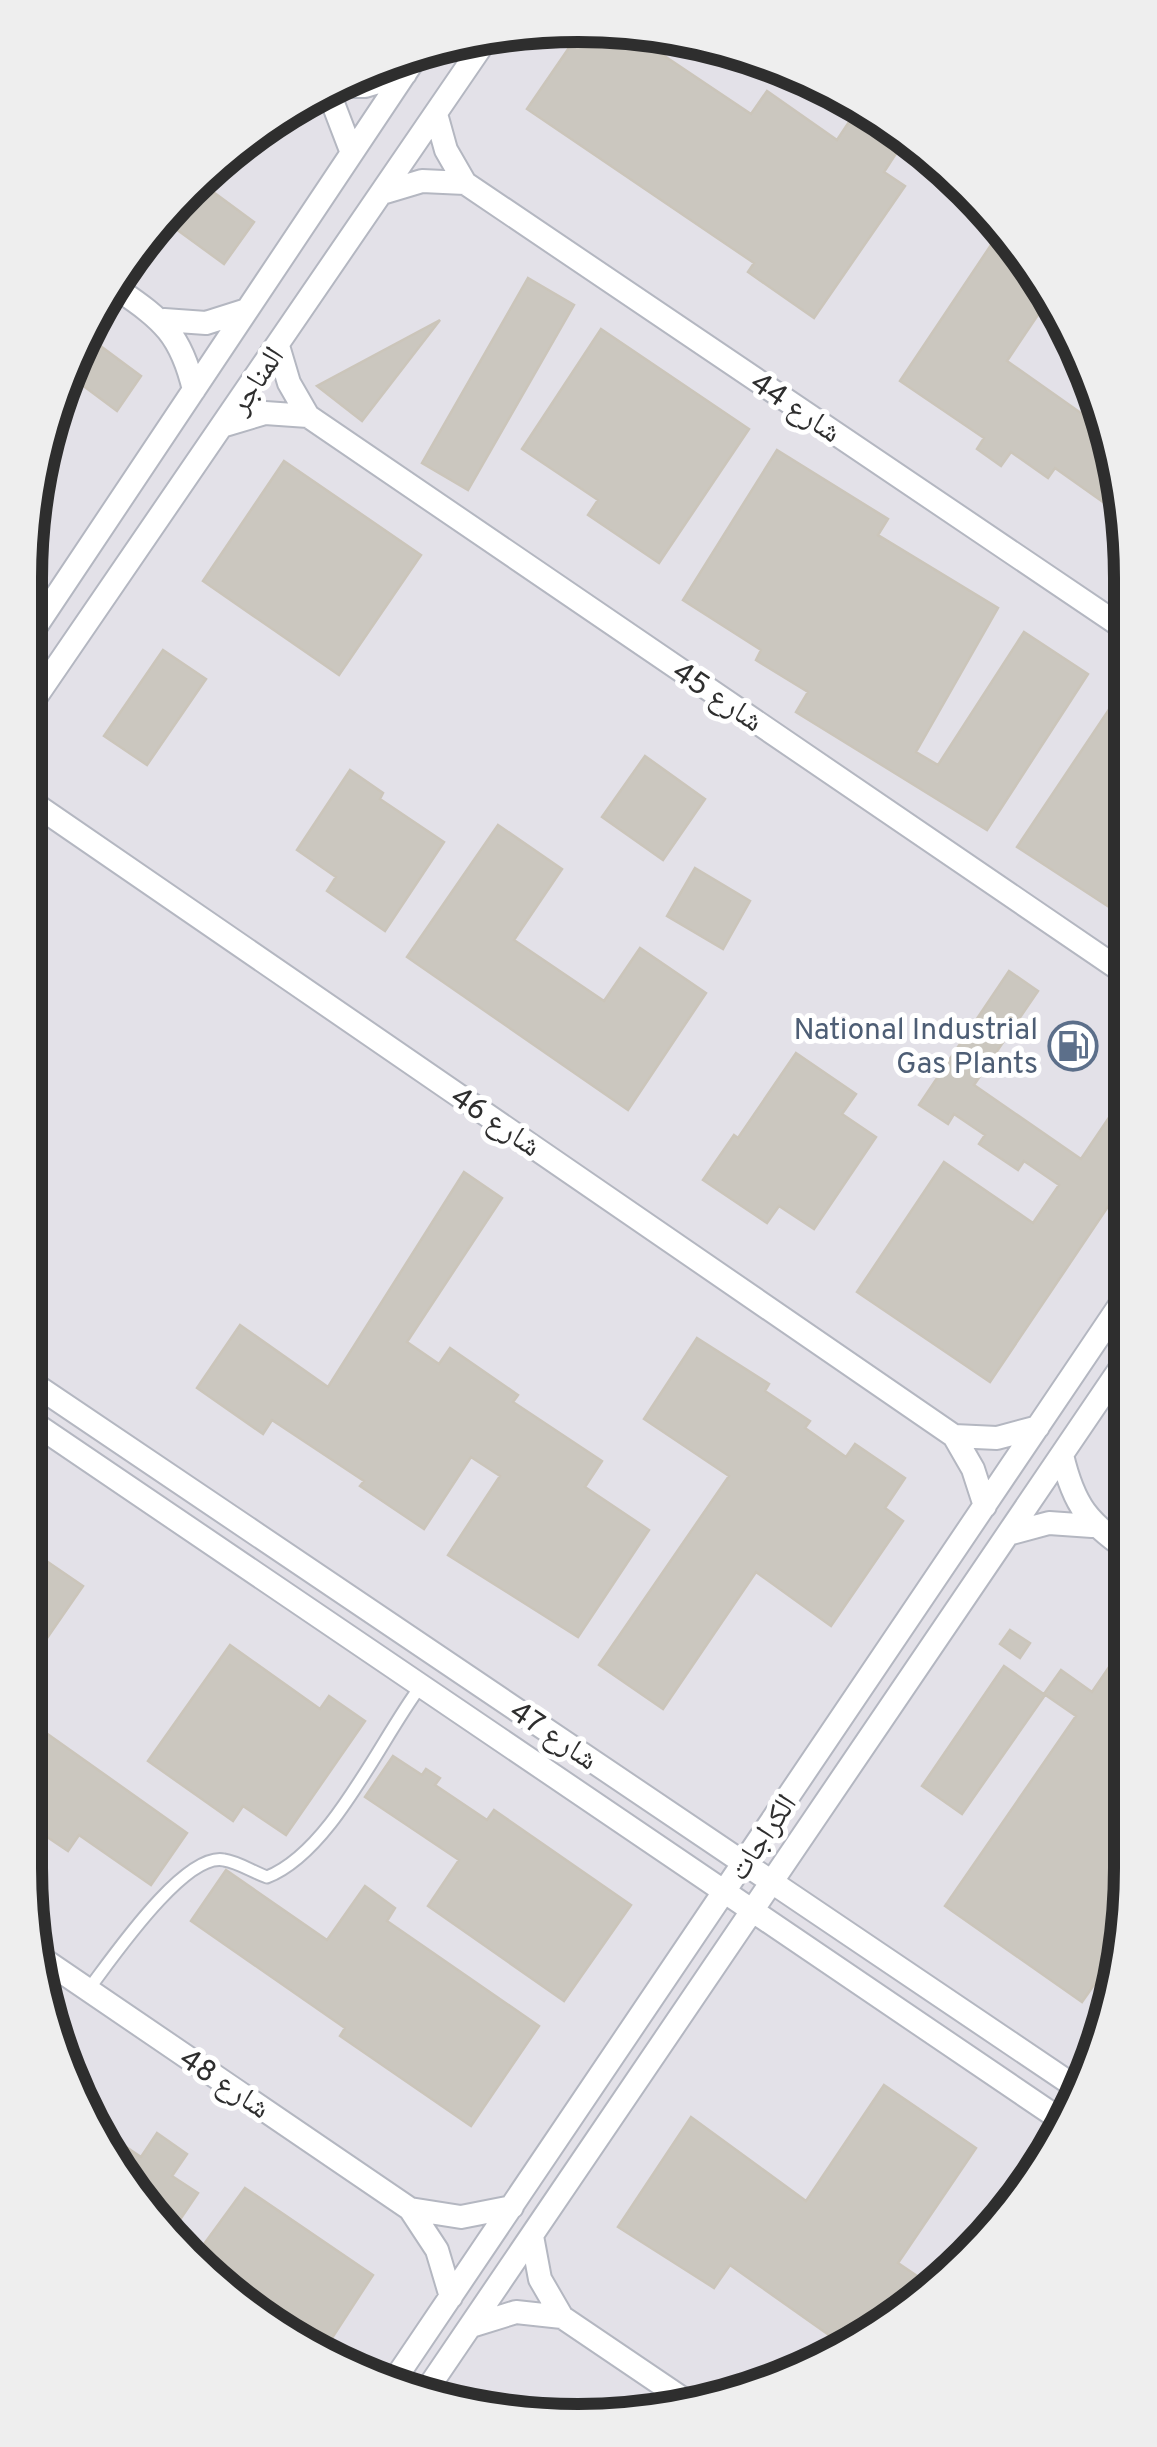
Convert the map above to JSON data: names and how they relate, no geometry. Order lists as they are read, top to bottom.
{
  "streets": {
    "street": [
      "المناجر",
      "شارع 44",
      "شارع 45",
      "شارع 46",
      "شارع 47",
      "الكراجات",
      "شارع 48"
    ]
  },
  "crossings": [
    ["المناجر", "شارع 45"],
    ["شارع 46", "الكراجات"],
    ["شارع 47", "الكراجات"],
    ["الكراجات", "شارع 48"]
  ],
  "places": {
    "fuel station": ["National Industrial Gas Plants"]
  }
}
